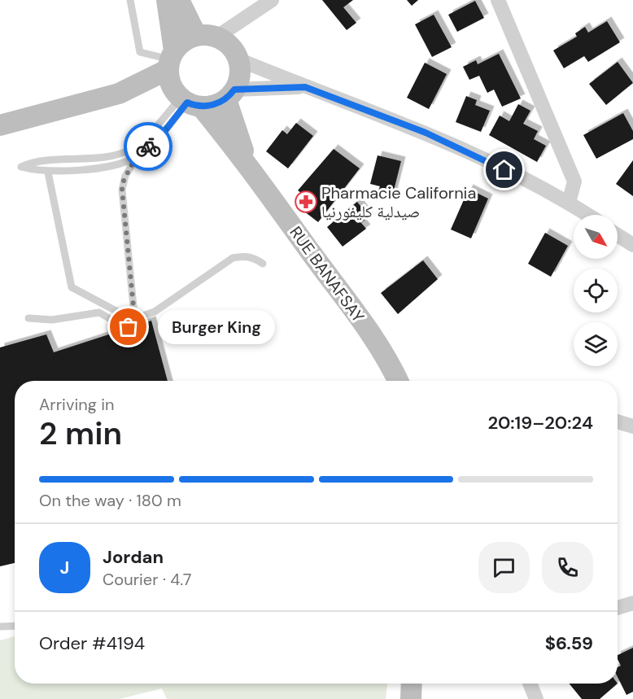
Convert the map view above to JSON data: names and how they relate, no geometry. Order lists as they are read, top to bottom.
{
  "streets": {
    "main road": ["RUE BANAFSAY"]
  },
  "places": {
    "pharmacy": ["Pharmacie California صيدلية كليفورنيا"],
    "other": ["Burger King"]
  },
  "north": "bottom right",
  "page": {
    "bubble": "Burger King",
    "heading": ["2 min", "Arriving in", "20:19–20:24"],
    "panel": [
      "Jordan",
      "Courier · 4.7",
      "Order #4194",
      "$6.59"
    ],
    "bar": "On the way · 180 m",
    "round": "J"
  }
}
